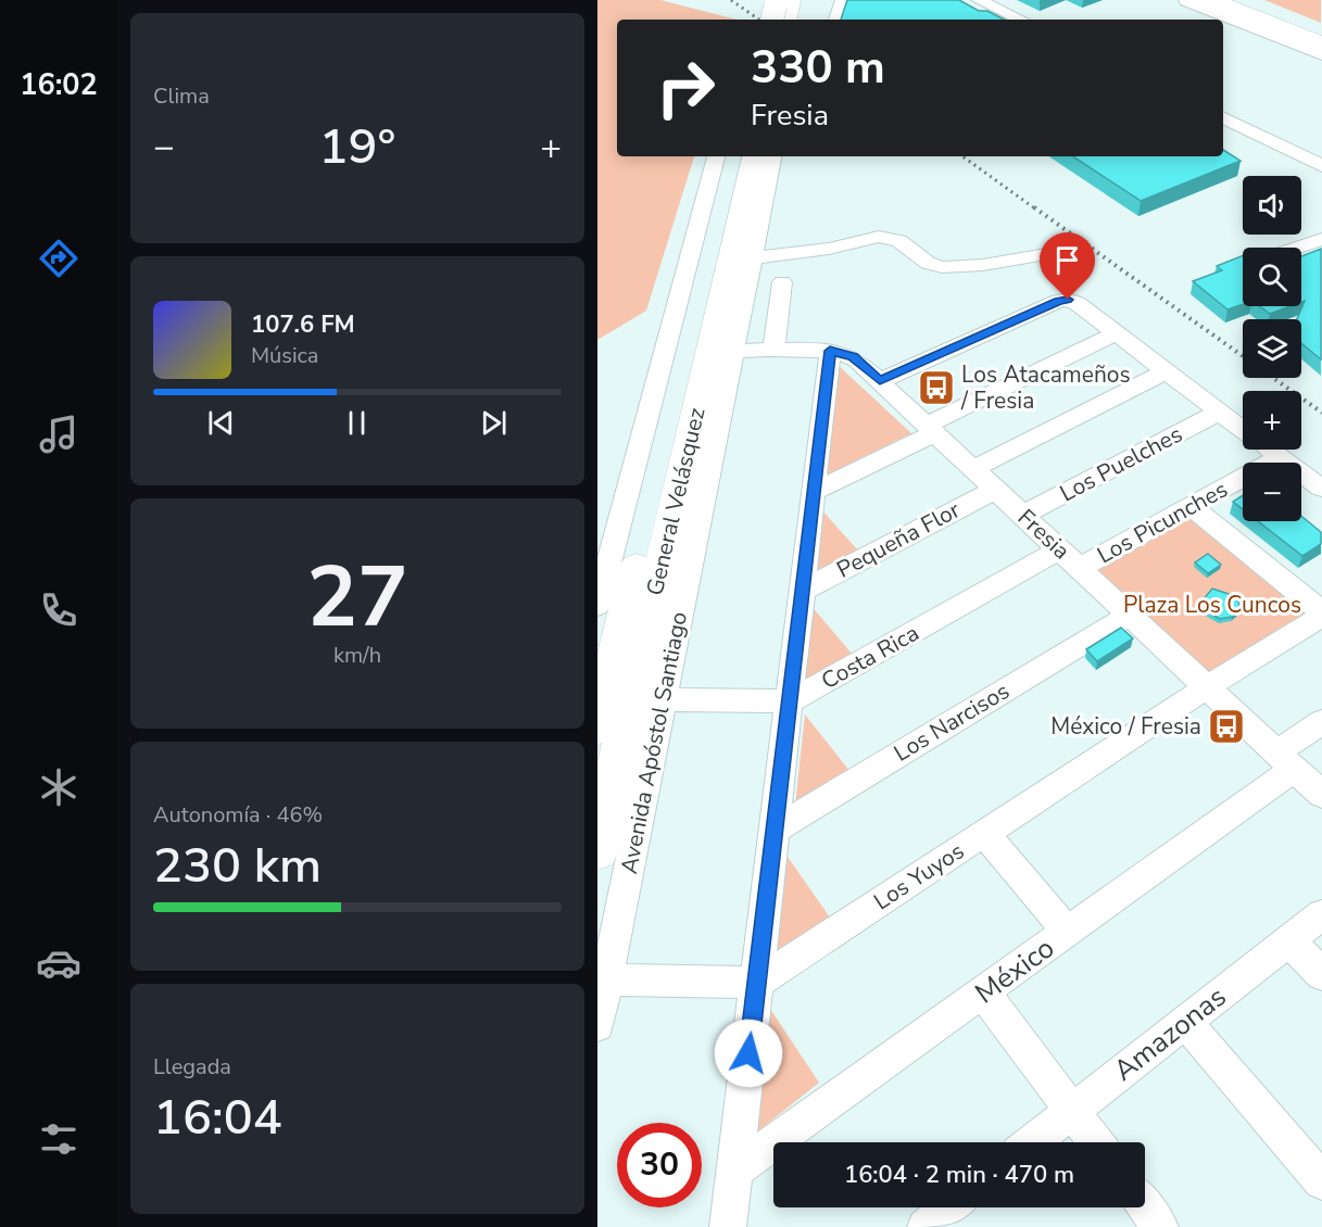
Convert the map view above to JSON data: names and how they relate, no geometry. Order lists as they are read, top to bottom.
{
  "streets": {
    "highway": ["General Velásquez"],
    "street": [
      "Los Puelches",
      "Los Picunches",
      "Fresia",
      "Pequeña Flor",
      "Costa Rica",
      "Los Narcisos",
      "Avenida Apóstol Santiago",
      "Los Yuyos",
      "México",
      "Amazonas"
    ]
  },
  "crossings": [
    ["Los Puelches", "Fresia"],
    ["Los Picunches", "Fresia"],
    ["Fresia", "Pequeña Flor"],
    ["Fresia", "Costa Rica"],
    ["Fresia", "Los Narcisos"],
    ["Fresia", "Avenida Apóstol Santiago"],
    ["Fresia", "Los Yuyos"],
    ["Fresia", "México"]
  ],
  "parks": ["Plaza Los Cuncos"],
  "places": {
    "bus stop": ["Los Atacameños / Fresia", "México / Fresia"]
  },
  "page": {
    "tabs": "16:02",
    "tile": [
      "Clima",
      ["27", "km/h"],
      ["Autonomía · 46%", "230 km"],
      ["Llegada", "16:04"]
    ],
    "turn": ["330 m", "Fresia"],
    "heat": ["−", "19°", "+"],
    "map_buttons": ["+", "−"],
    "song": ["107.6 FM", "Música"],
    "limit": "30",
    "trip": "16:04 · 2 min · 470 m"
  }
}
